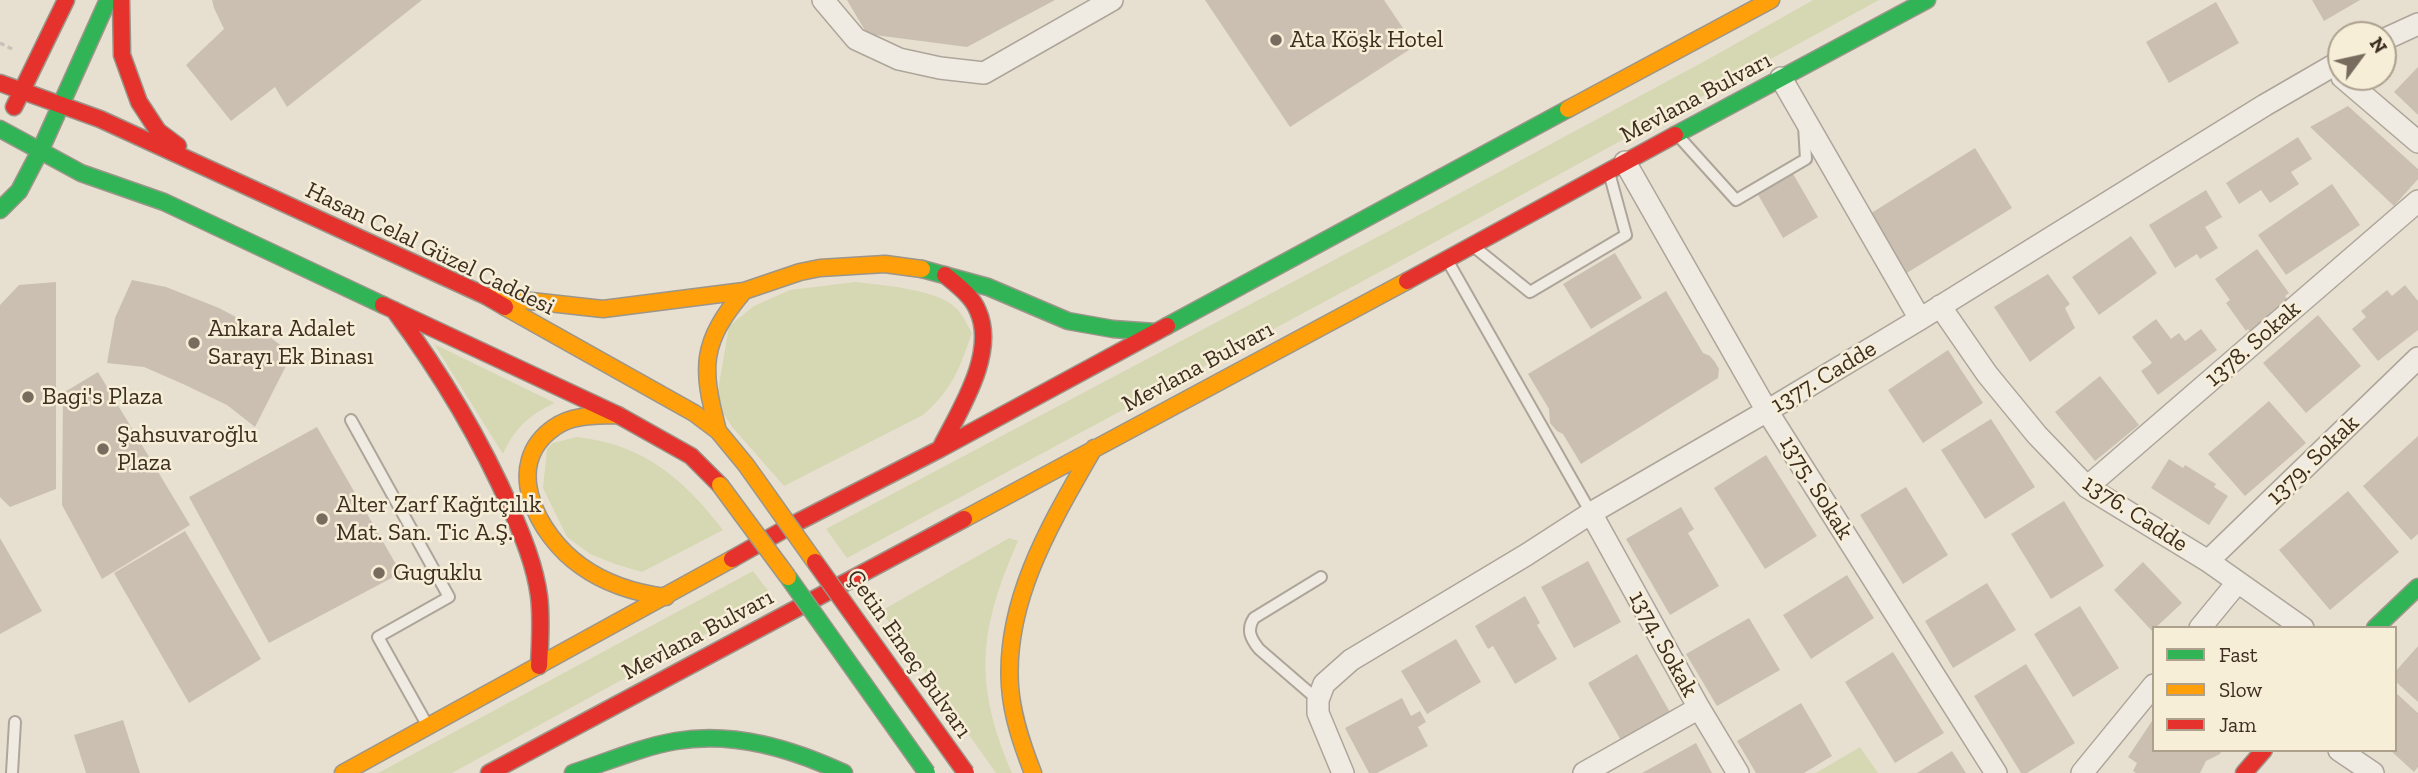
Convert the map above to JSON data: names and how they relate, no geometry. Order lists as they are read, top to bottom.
{
  "streets": {
    "main road": ["Mevlana Bulvarı", "Hasan Celal Güzel Caddesi", "Çetin Emeç Bulvarı"],
    "street": [
      "1378. Sokak",
      "1377. Cadde",
      "1379. Sokak",
      "1375. Sokak",
      "1376. Cadde",
      "1374. Sokak"
    ]
  },
  "crossings": [
    ["Mevlana Bulvarı", "1375. Sokak"],
    ["Hasan Celal Güzel Caddesi", "Çetin Emeç Bulvarı"],
    ["1378. Sokak", "1376. Cadde"],
    ["1377. Cadde", "1375. Sokak"],
    ["1377. Cadde", "1376. Cadde"],
    ["1377. Cadde", "1374. Sokak"],
    ["1379. Sokak", "1376. Cadde"]
  ],
  "places": [
    "Ata Köşk Hotel",
    "Ankara Adalet Sarayı Ek Binası",
    "Bagi's Plaza",
    "Şahsuvaroğlu Plaza",
    "Alter Zarf Kağıtçılık Mat. San. Tic A.Ş.",
    "Guguklu"
  ],
  "legend": ["Fast", "Slow", "Jam"],
  "north": "top right"
}
